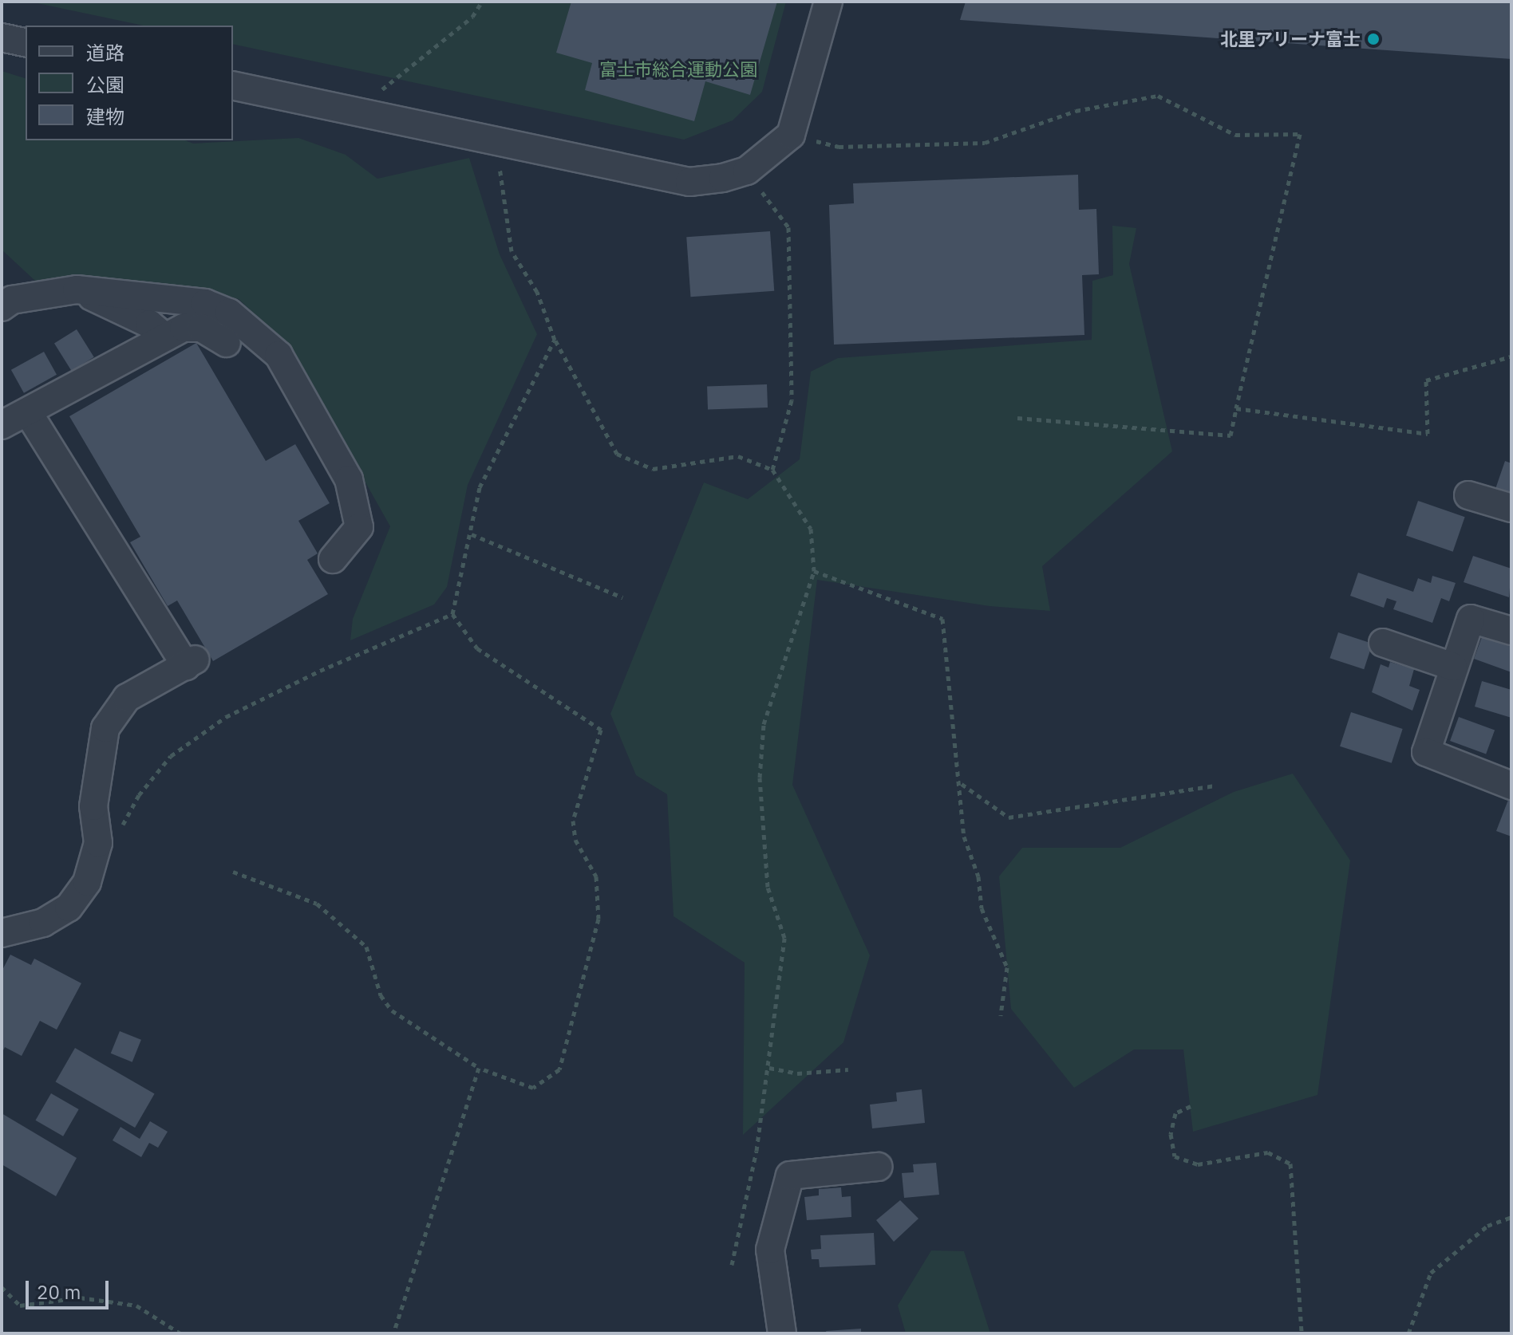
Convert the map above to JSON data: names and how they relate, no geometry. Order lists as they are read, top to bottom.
{
  "parks": ["富士市総合運動公園"],
  "places": ["北里アリーナ富士"],
  "legend": ["道路", "公園", "建物"],
  "scale_bar": "20 m"
}
